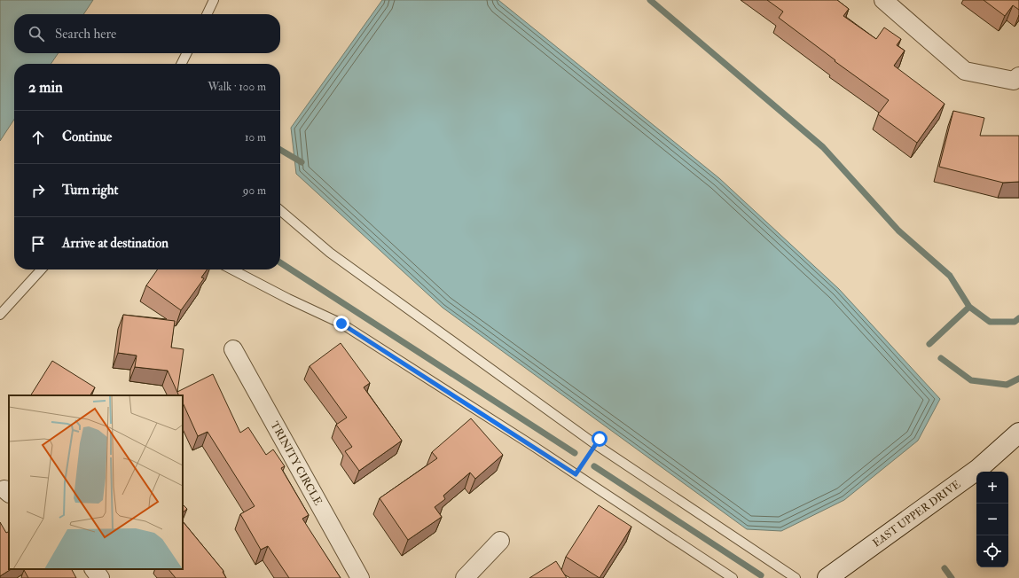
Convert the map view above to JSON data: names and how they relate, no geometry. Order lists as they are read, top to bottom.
{
  "streets": {
    "main road": ["EAST UPPER DRIVE"],
    "street": ["TRINITY CIRCLE"]
  },
  "page": {
    "search": "Search here",
    "heading": ["2 min", "Walk · 100 m"],
    "list": [
      ["Continue", "10 m"],
      ["Turn right", "90 m"],
      "Arrive at destination"
    ],
    "map_buttons": ["+", "−"]
  }
}
